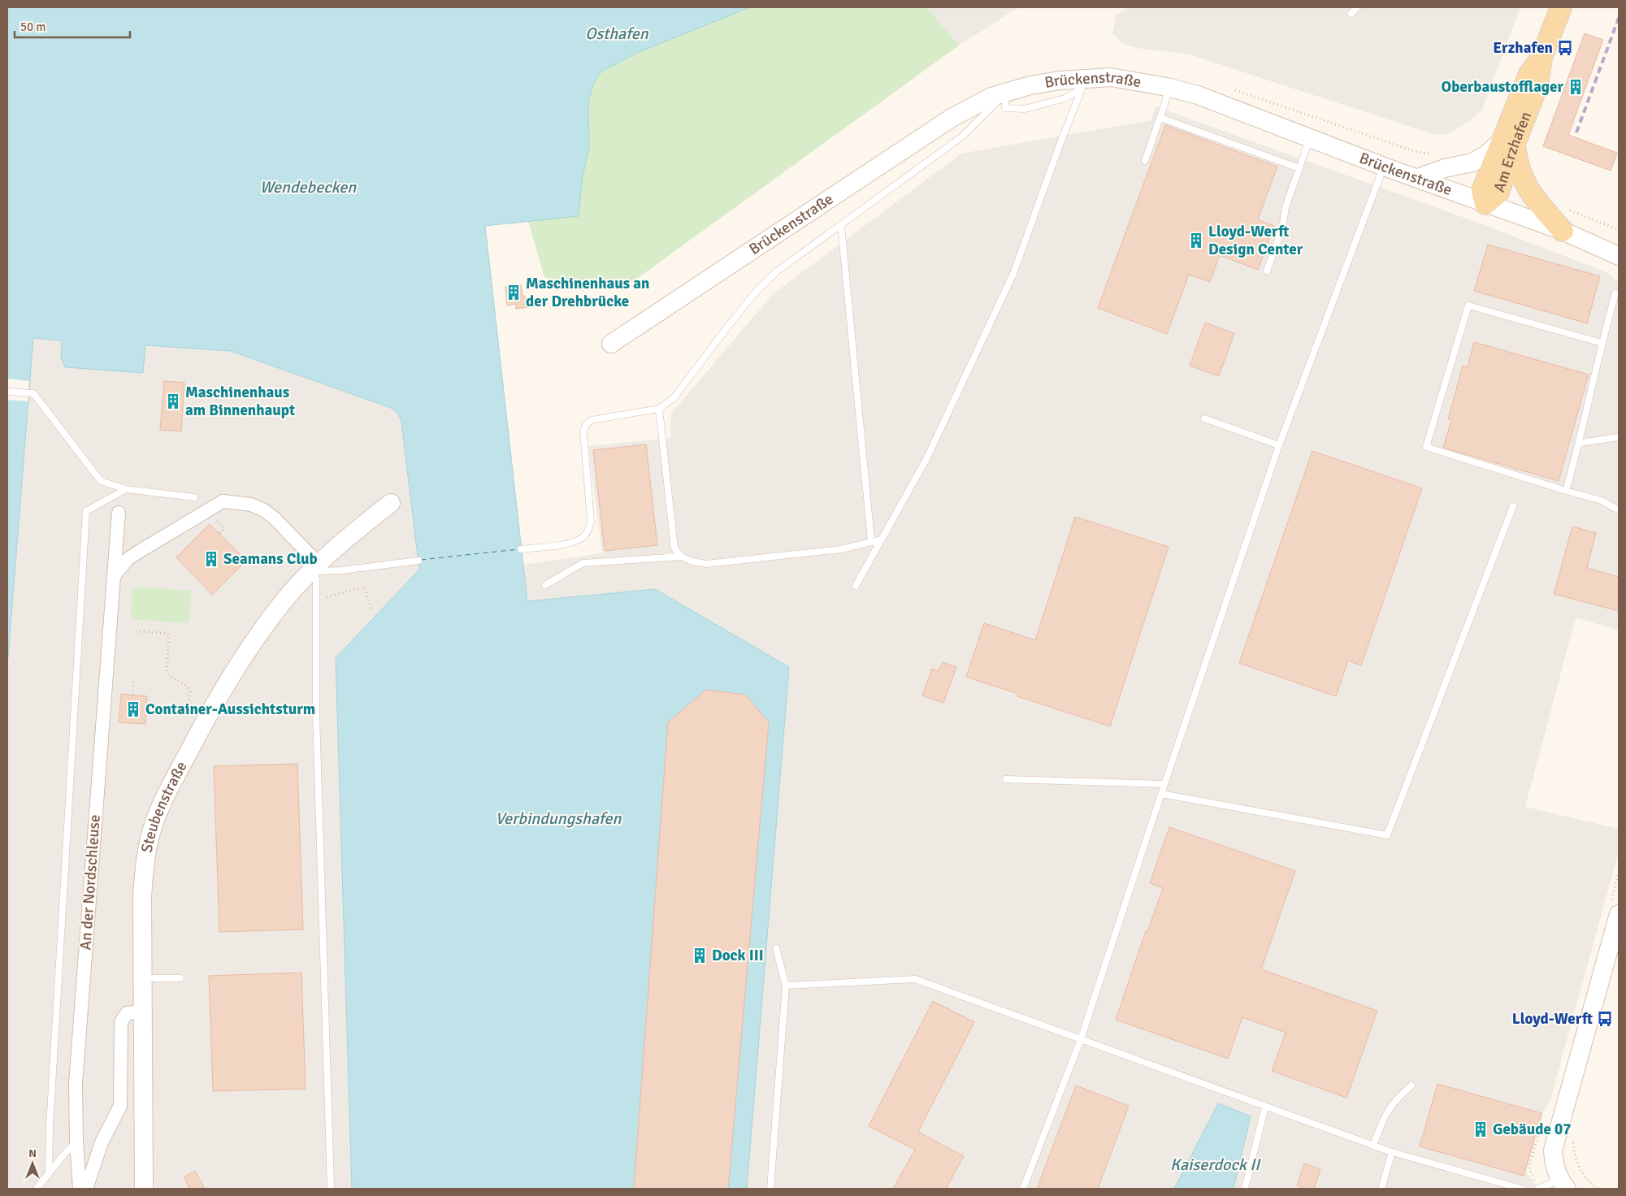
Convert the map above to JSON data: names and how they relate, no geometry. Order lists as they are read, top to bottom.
{
  "streets": {
    "main road": ["Am Erzhafen"],
    "street": ["Brückenstraße", "Steubenstraße", "An der Nordschleuse"]
  },
  "crossings": [
    ["Brückenstraße", "Am Erzhafen"]
  ],
  "water": [
    "Osthafen",
    "Wendebecken",
    "Verbindungshafen",
    "Kaiserdock II"
  ],
  "places": {
    "bus stop": ["Erzhafen", "Lloyd-Werft"],
    "building": [
      "Oberbaustofflager",
      "Lloyd-Werft Design Center",
      "Maschinenhaus an der Drehbrücke",
      "Maschinenhaus am Binnenhaupt",
      "Seamans Club",
      "Container-Aussichtsturm",
      "Dock III",
      "Gebäude 07"
    ]
  },
  "scale_bar": "50 m",
  "north": "top"
}
